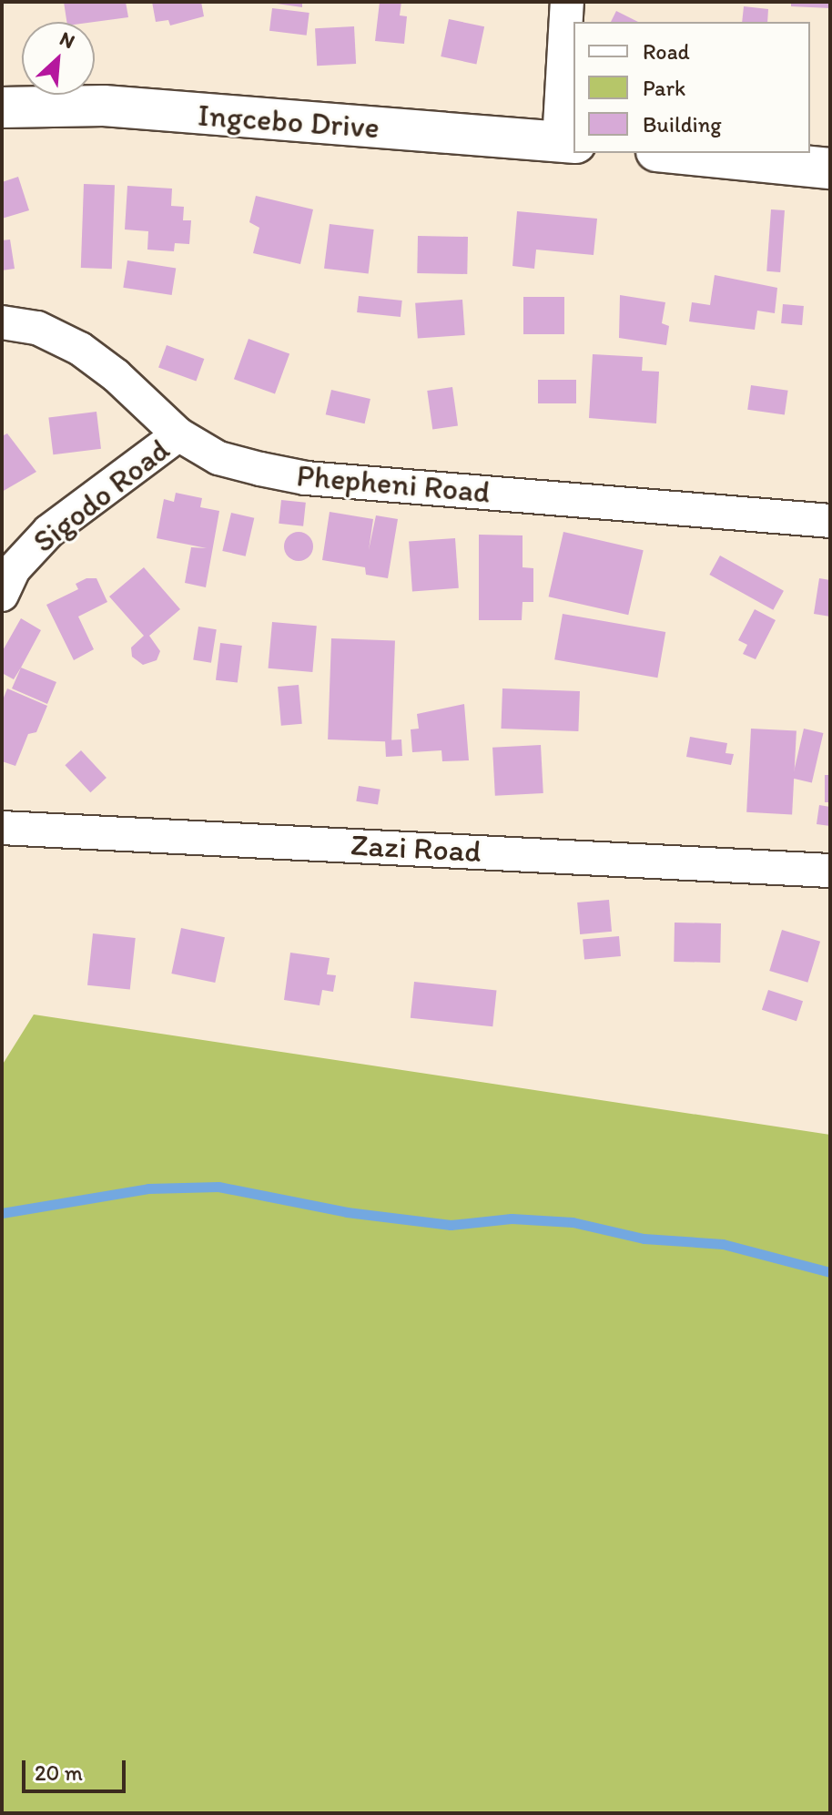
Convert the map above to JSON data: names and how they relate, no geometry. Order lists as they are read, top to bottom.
{
  "streets": {
    "main road": ["Ingcebo Drive"],
    "street": ["Phepheni Road", "Sigodo Road", "Zazi Road"]
  },
  "crossings": [
    ["Phepheni Road", "Sigodo Road"]
  ],
  "legend": ["Road", "Park", "Building"],
  "scale_bar": "20 m",
  "north": "top right"
}
